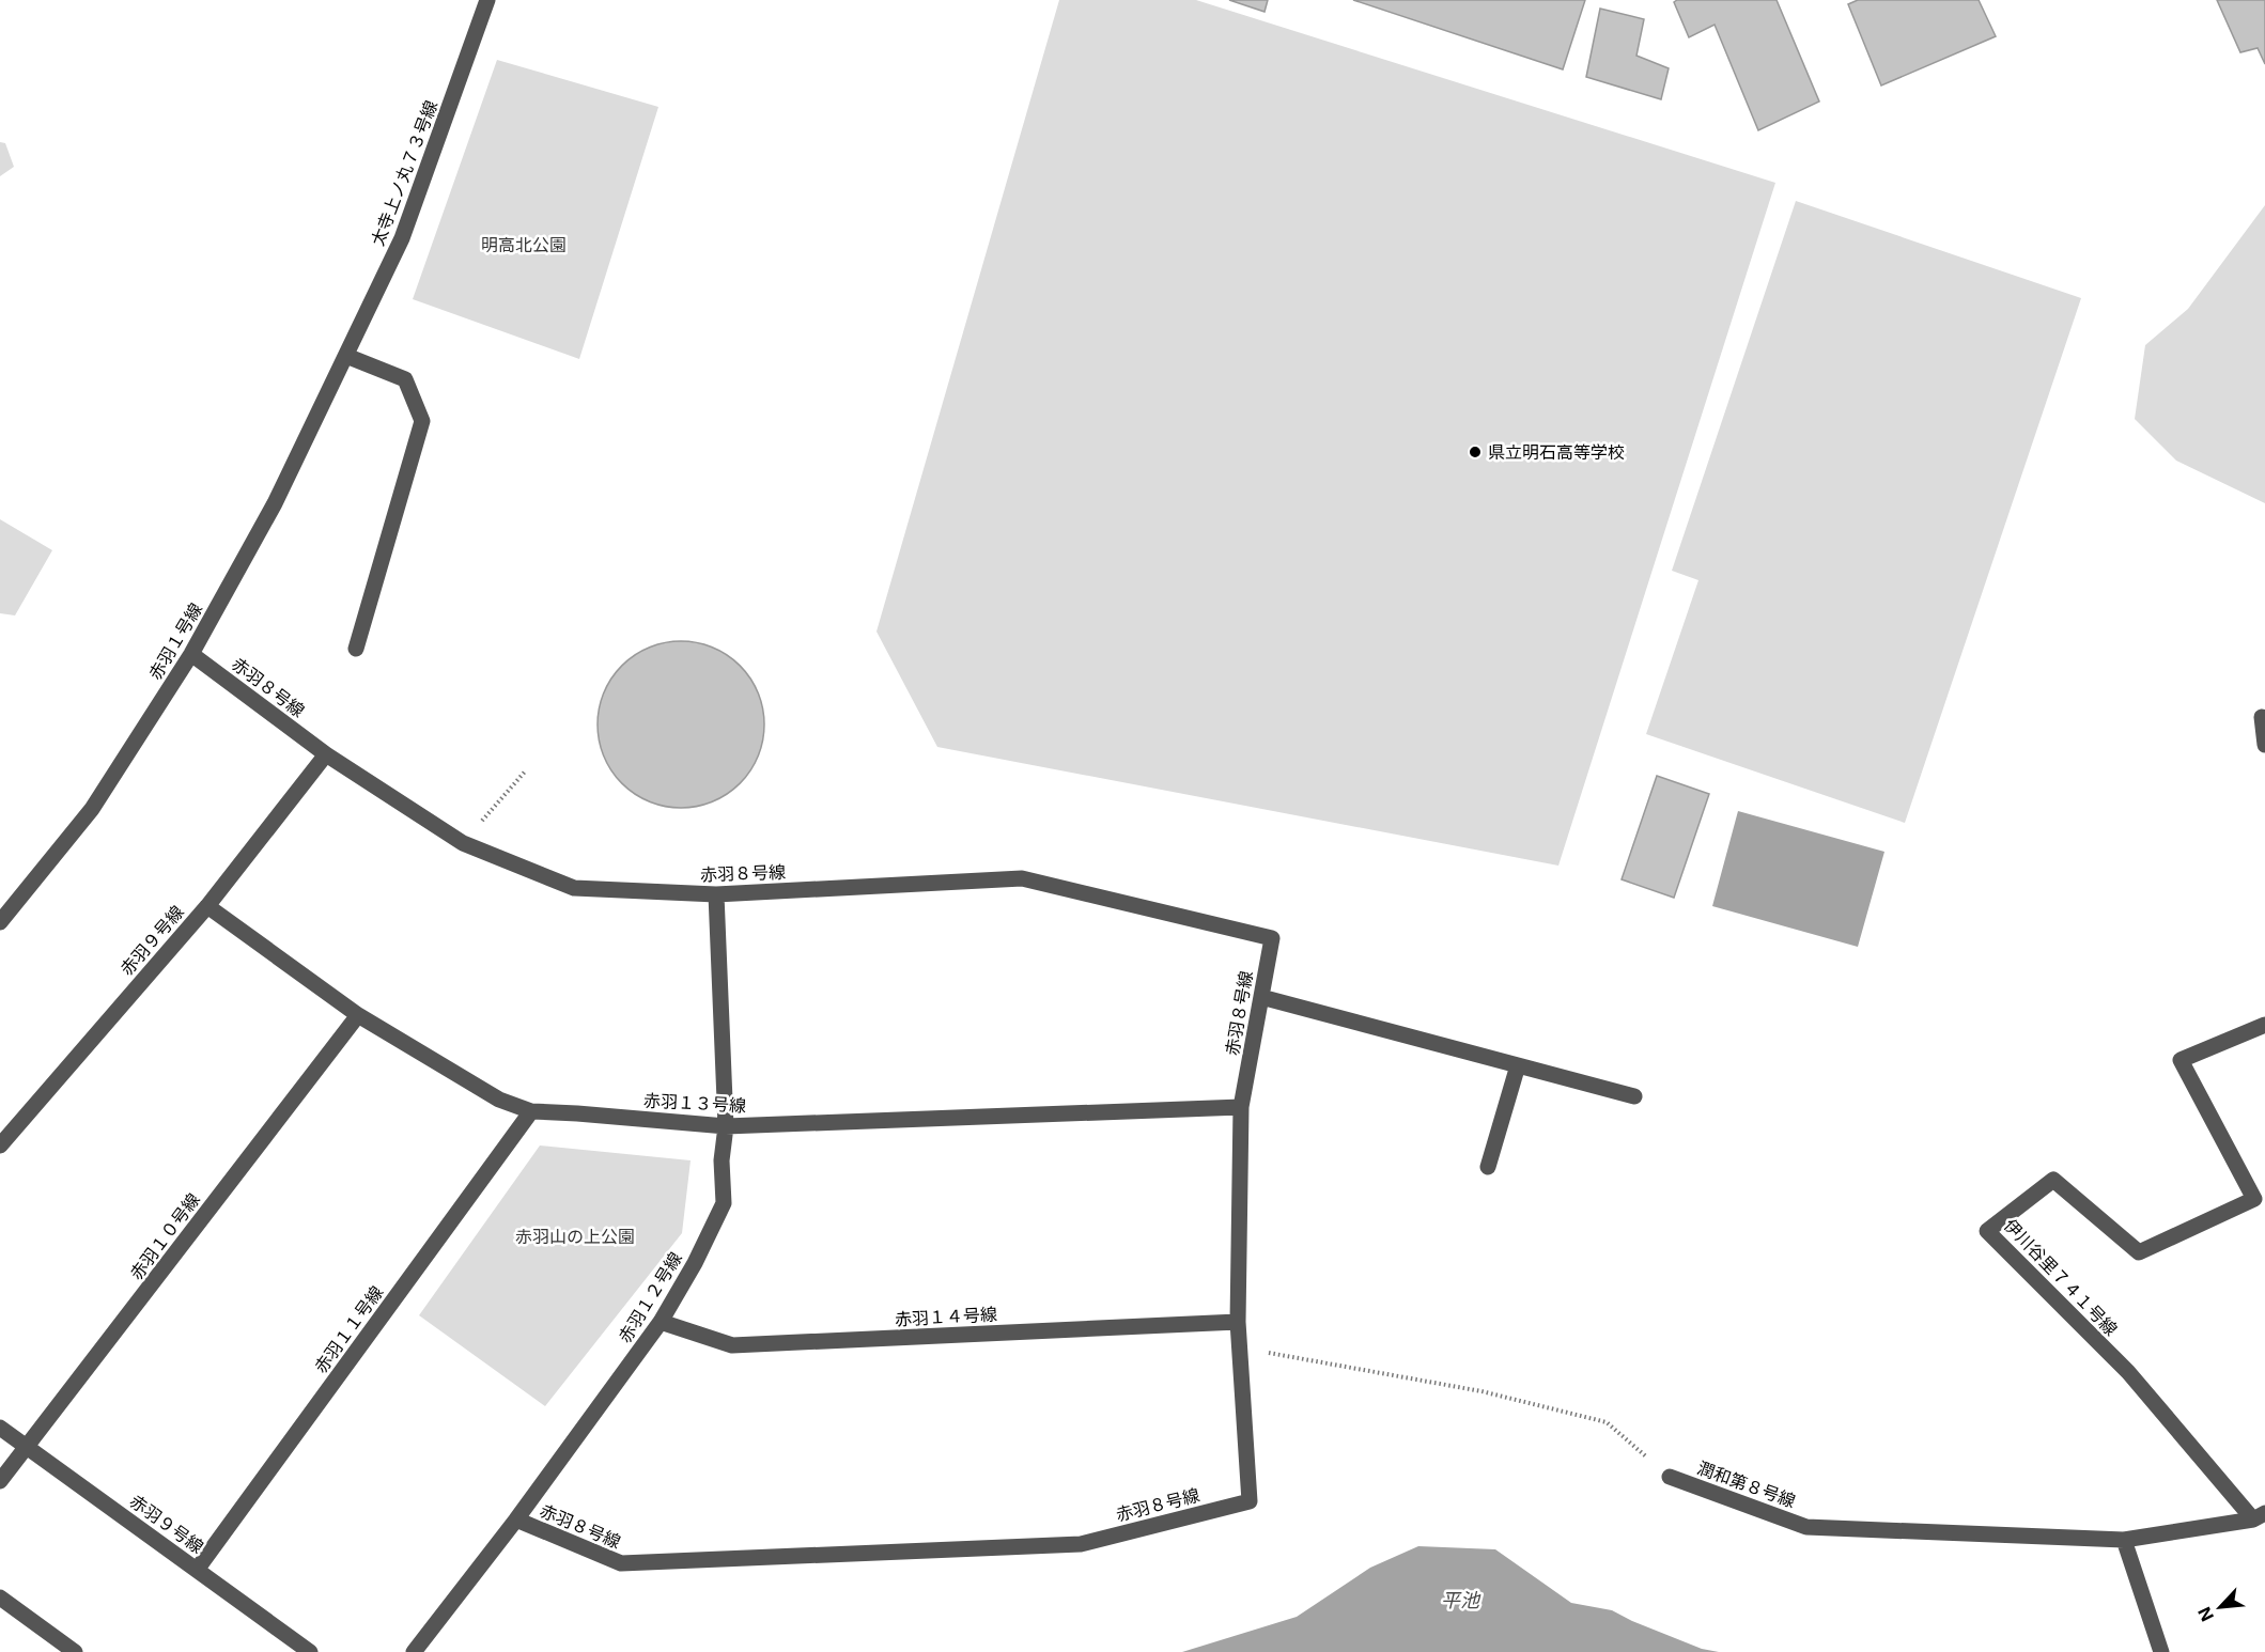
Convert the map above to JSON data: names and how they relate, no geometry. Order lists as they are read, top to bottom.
{
  "streets": {
    "street": [
      "太寺上ノ丸７３号線",
      "赤羽１号線",
      "赤羽８号線",
      "赤羽９号線",
      "赤羽１３号線",
      "赤羽１０号線",
      "伊川谷里７４１号線",
      "赤羽１２号線",
      "赤羽１４号線",
      "赤羽１１号線",
      "潤和第８号線"
    ]
  },
  "crossings": [
    ["太寺上ノ丸７３号線", "赤羽１号線"],
    ["赤羽１号線", "赤羽８号線"],
    ["赤羽８号線", "赤羽９号線"],
    ["赤羽８号線", "赤羽１３号線"],
    ["赤羽８号線", "赤羽１２号線"],
    ["赤羽８号線", "赤羽１４号線"],
    ["赤羽８号線", "潤和第８号線"],
    ["赤羽９号線", "赤羽１３号線"],
    ["赤羽９号線", "赤羽１０号線"],
    ["赤羽９号線", "赤羽１１号線"],
    ["赤羽１３号線", "赤羽１０号線"],
    ["赤羽１３号線", "赤羽１２号線"],
    ["赤羽１３号線", "赤羽１１号線"],
    ["伊川谷里７４１号線", "潤和第８号線"],
    ["赤羽１２号線", "赤羽１４号線"]
  ],
  "water": ["平池"],
  "parks": ["明高北公園", "赤羽山の上公園"],
  "places": ["県立明石高等学校"],
  "north": "bottom left"
}
